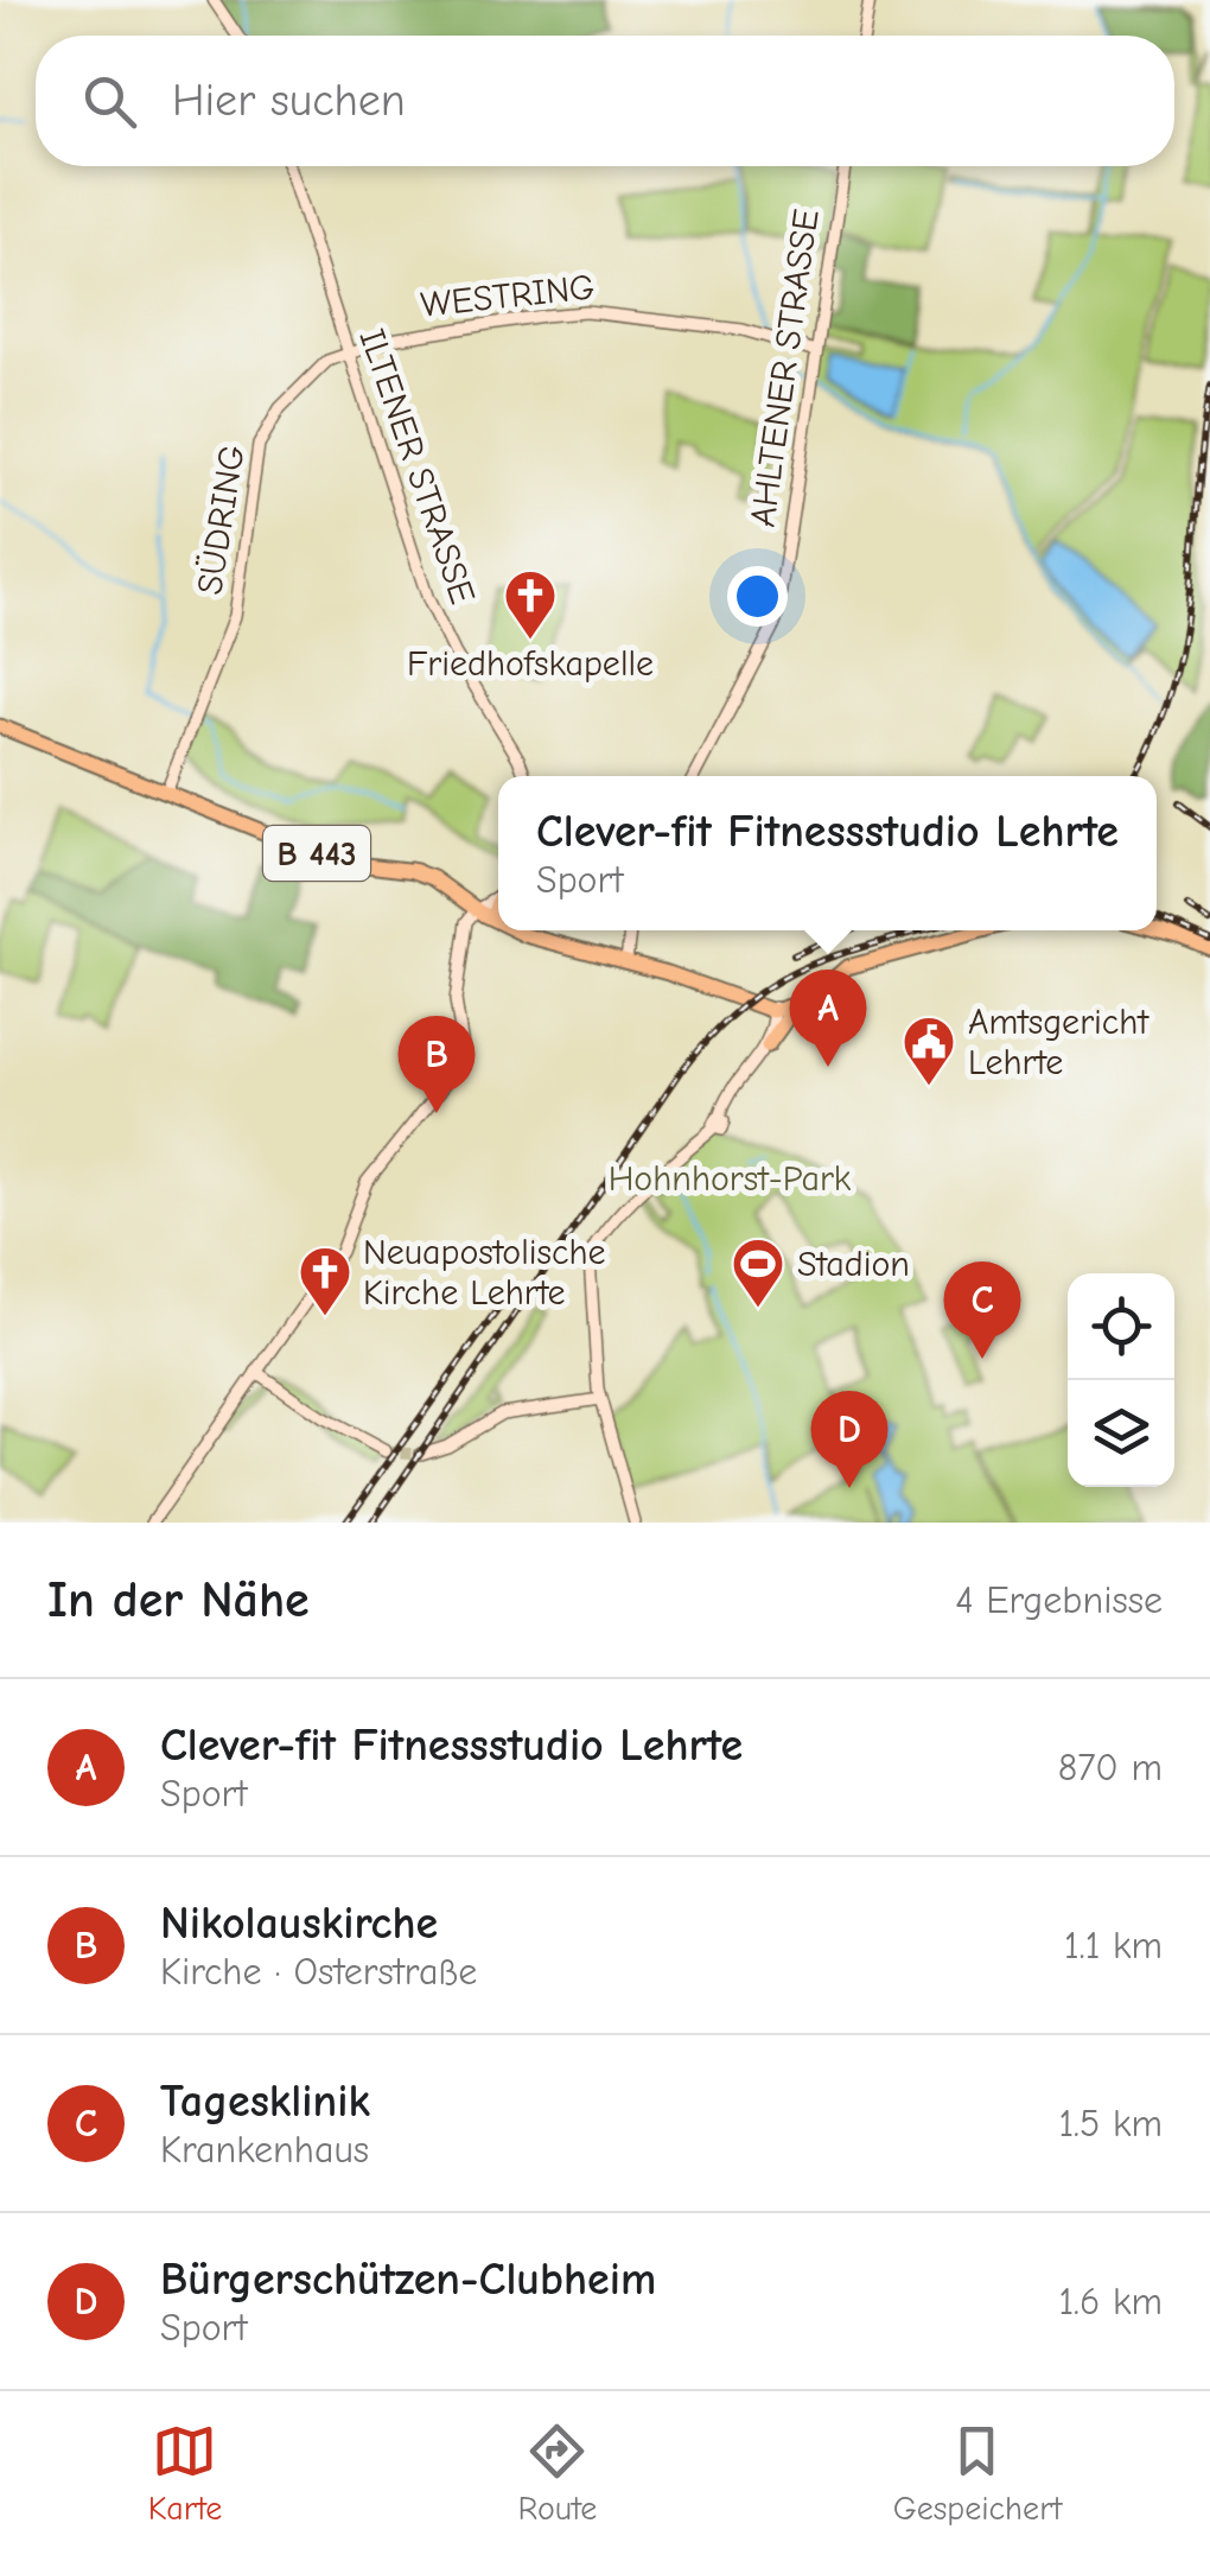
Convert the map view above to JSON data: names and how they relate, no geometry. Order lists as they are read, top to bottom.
{
  "streets": {
    "main road": ["B 443"],
    "street": [
      "WESTRING",
      "AHLTENER STRASSE",
      "ILTENER STRASSE",
      "SÜDRING"
    ]
  },
  "crossings": [
    ["WESTRING", "AHLTENER STRASSE"],
    ["WESTRING", "ILTENER STRASSE"],
    ["WESTRING", "SÜDRING"],
    ["ILTENER STRASSE", "SÜDRING"],
    ["SÜDRING", "B 443"]
  ],
  "parks": ["Hohnhorst-Park"],
  "places": {
    "church": ["Friedhofskapelle", "Neuapostolische Kirche Lehrte"],
    "public building": ["Amtsgericht Lehrte"],
    "sports": ["Stadion"]
  },
  "page": {
    "search": "Hier suchen",
    "popup": ["Clever-fit Fitnessstudio Lehrte", "Sport"],
    "pins": [
      "A",
      "B",
      "C",
      "D"
    ],
    "heading": ["In der Nähe", "4 Ergebnisse"],
    "list": [
      {
        "mark": "A",
        "name": "Clever-fit Fitnessstudio Lehrte",
        "note": "Sport",
        "value": "870 m"
      },
      {
        "mark": "B",
        "name": "Nikolauskirche",
        "note": "Kirche · Osterstraße",
        "value": "1.1 km"
      },
      {
        "mark": "C",
        "name": "Tagesklinik",
        "note": "Krankenhaus",
        "value": "1.5 km"
      },
      {
        "mark": "D",
        "name": "Bürgerschützen-Clubheim",
        "note": "Sport",
        "value": "1.6 km"
      }
    ],
    "nav": ["Karte", "Route", "Gespeichert"]
  }
}
